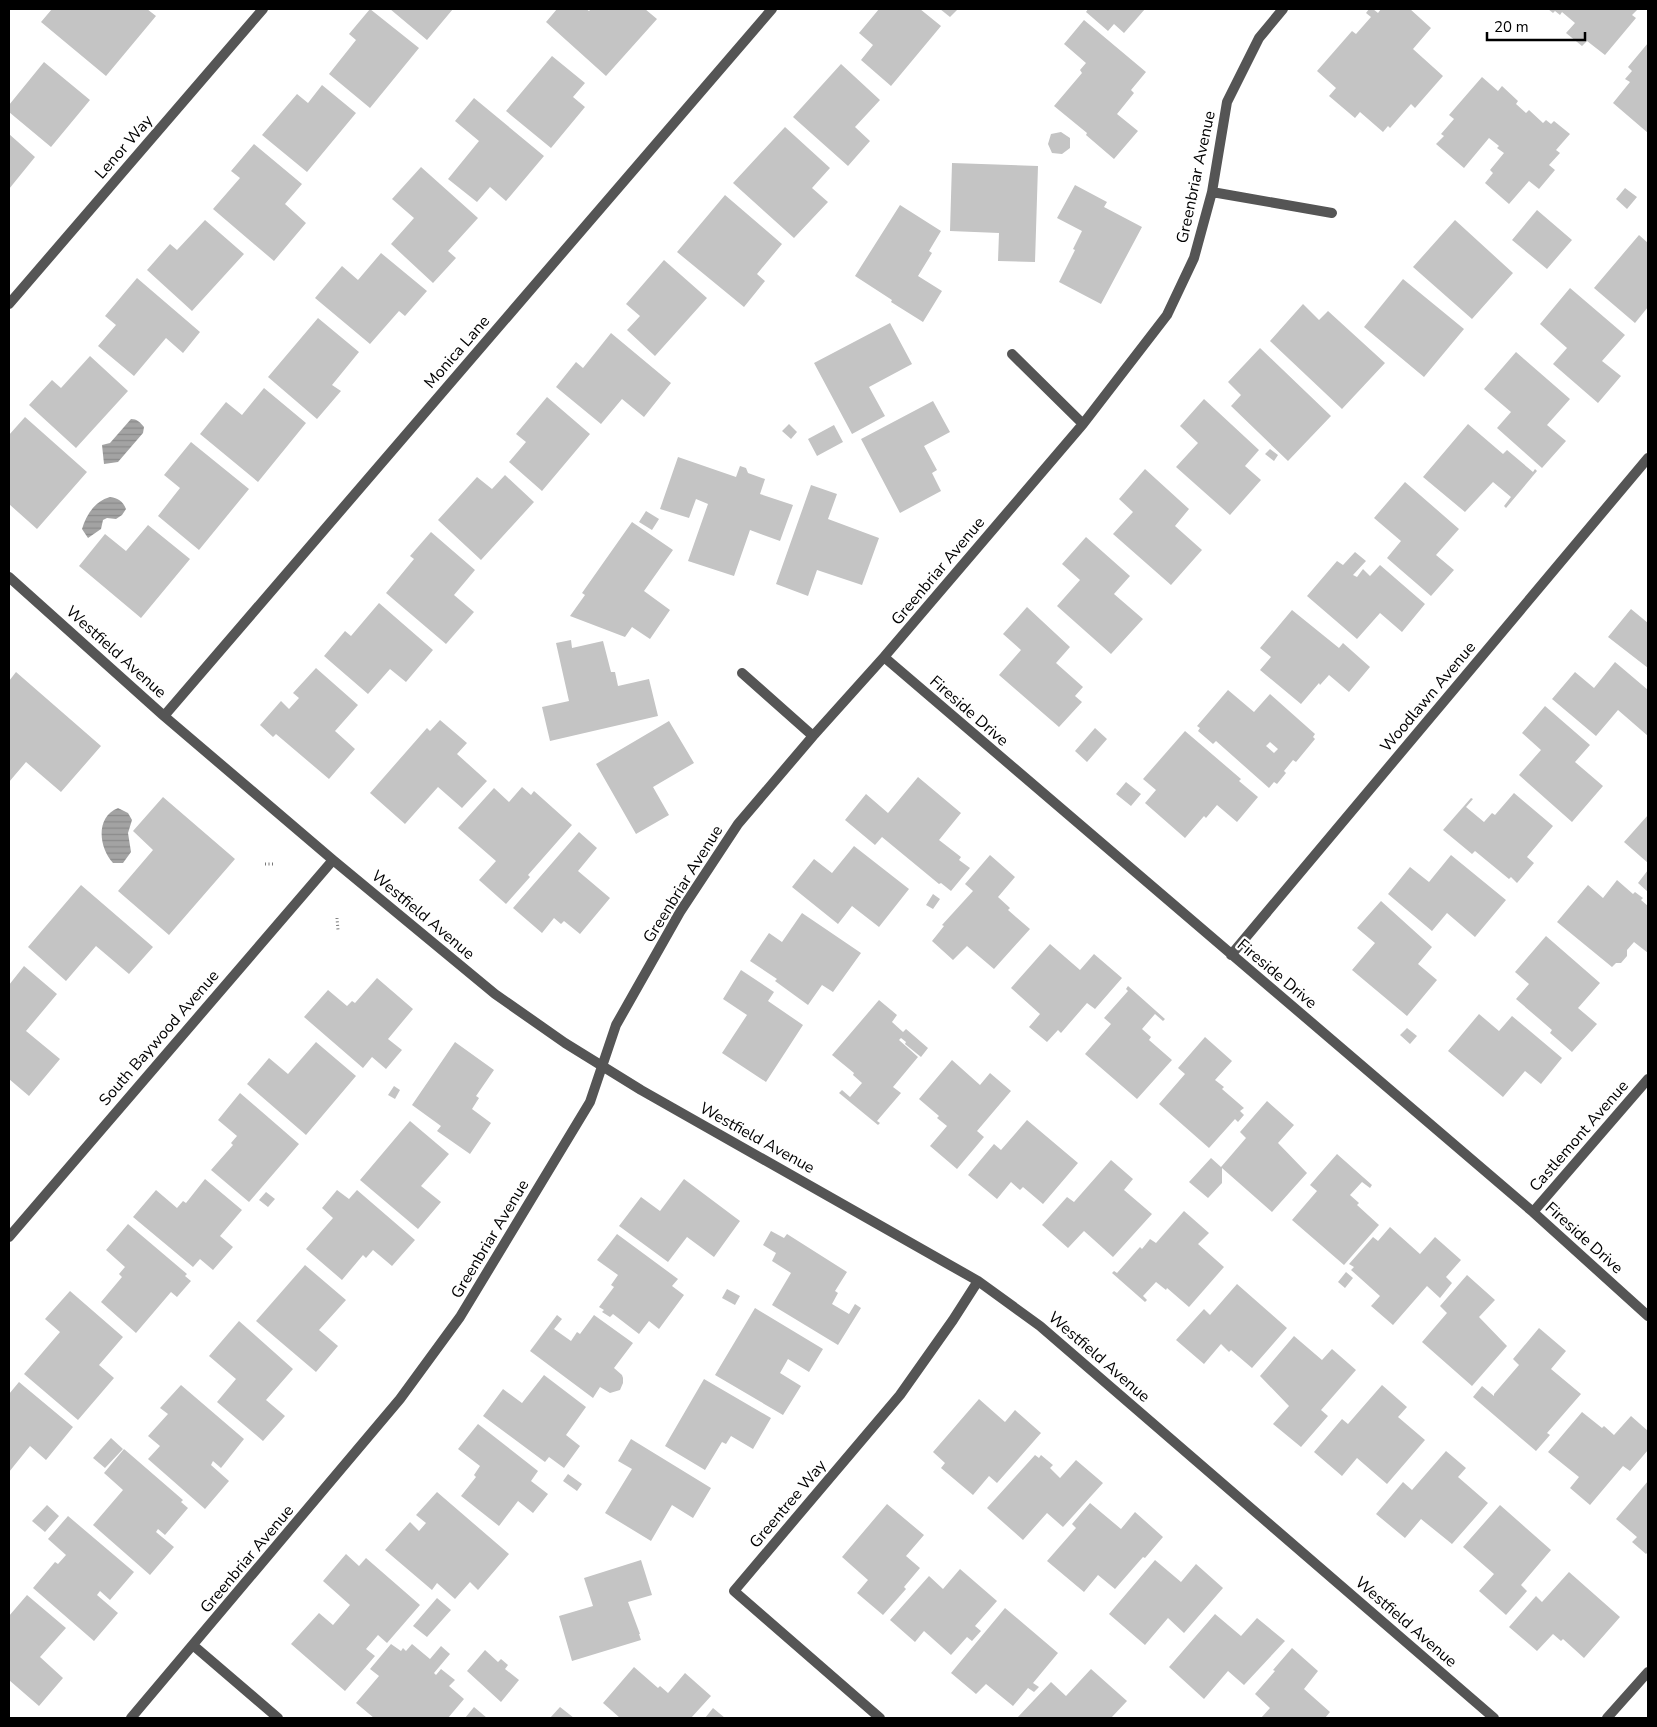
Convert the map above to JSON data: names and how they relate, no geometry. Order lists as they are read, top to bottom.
{
  "streets": {
    "street": [
      "Lenor Way",
      "Greenbriar Avenue",
      "Monica Lane",
      "Westfield Avenue",
      "Woodlawn Avenue",
      "Fireside Drive",
      "South Baywood Avenue",
      "Castlemont Avenue",
      "Greentree Way"
    ]
  },
  "crossings": [
    ["Greenbriar Avenue", "Westfield Avenue"],
    ["Greenbriar Avenue", "Fireside Drive"],
    ["Monica Lane", "Westfield Avenue"],
    ["Westfield Avenue", "South Baywood Avenue"],
    ["Westfield Avenue", "Greentree Way"],
    ["Woodlawn Avenue", "Fireside Drive"],
    ["Fireside Drive", "Castlemont Avenue"]
  ],
  "scale_bar": "20 m"
}
